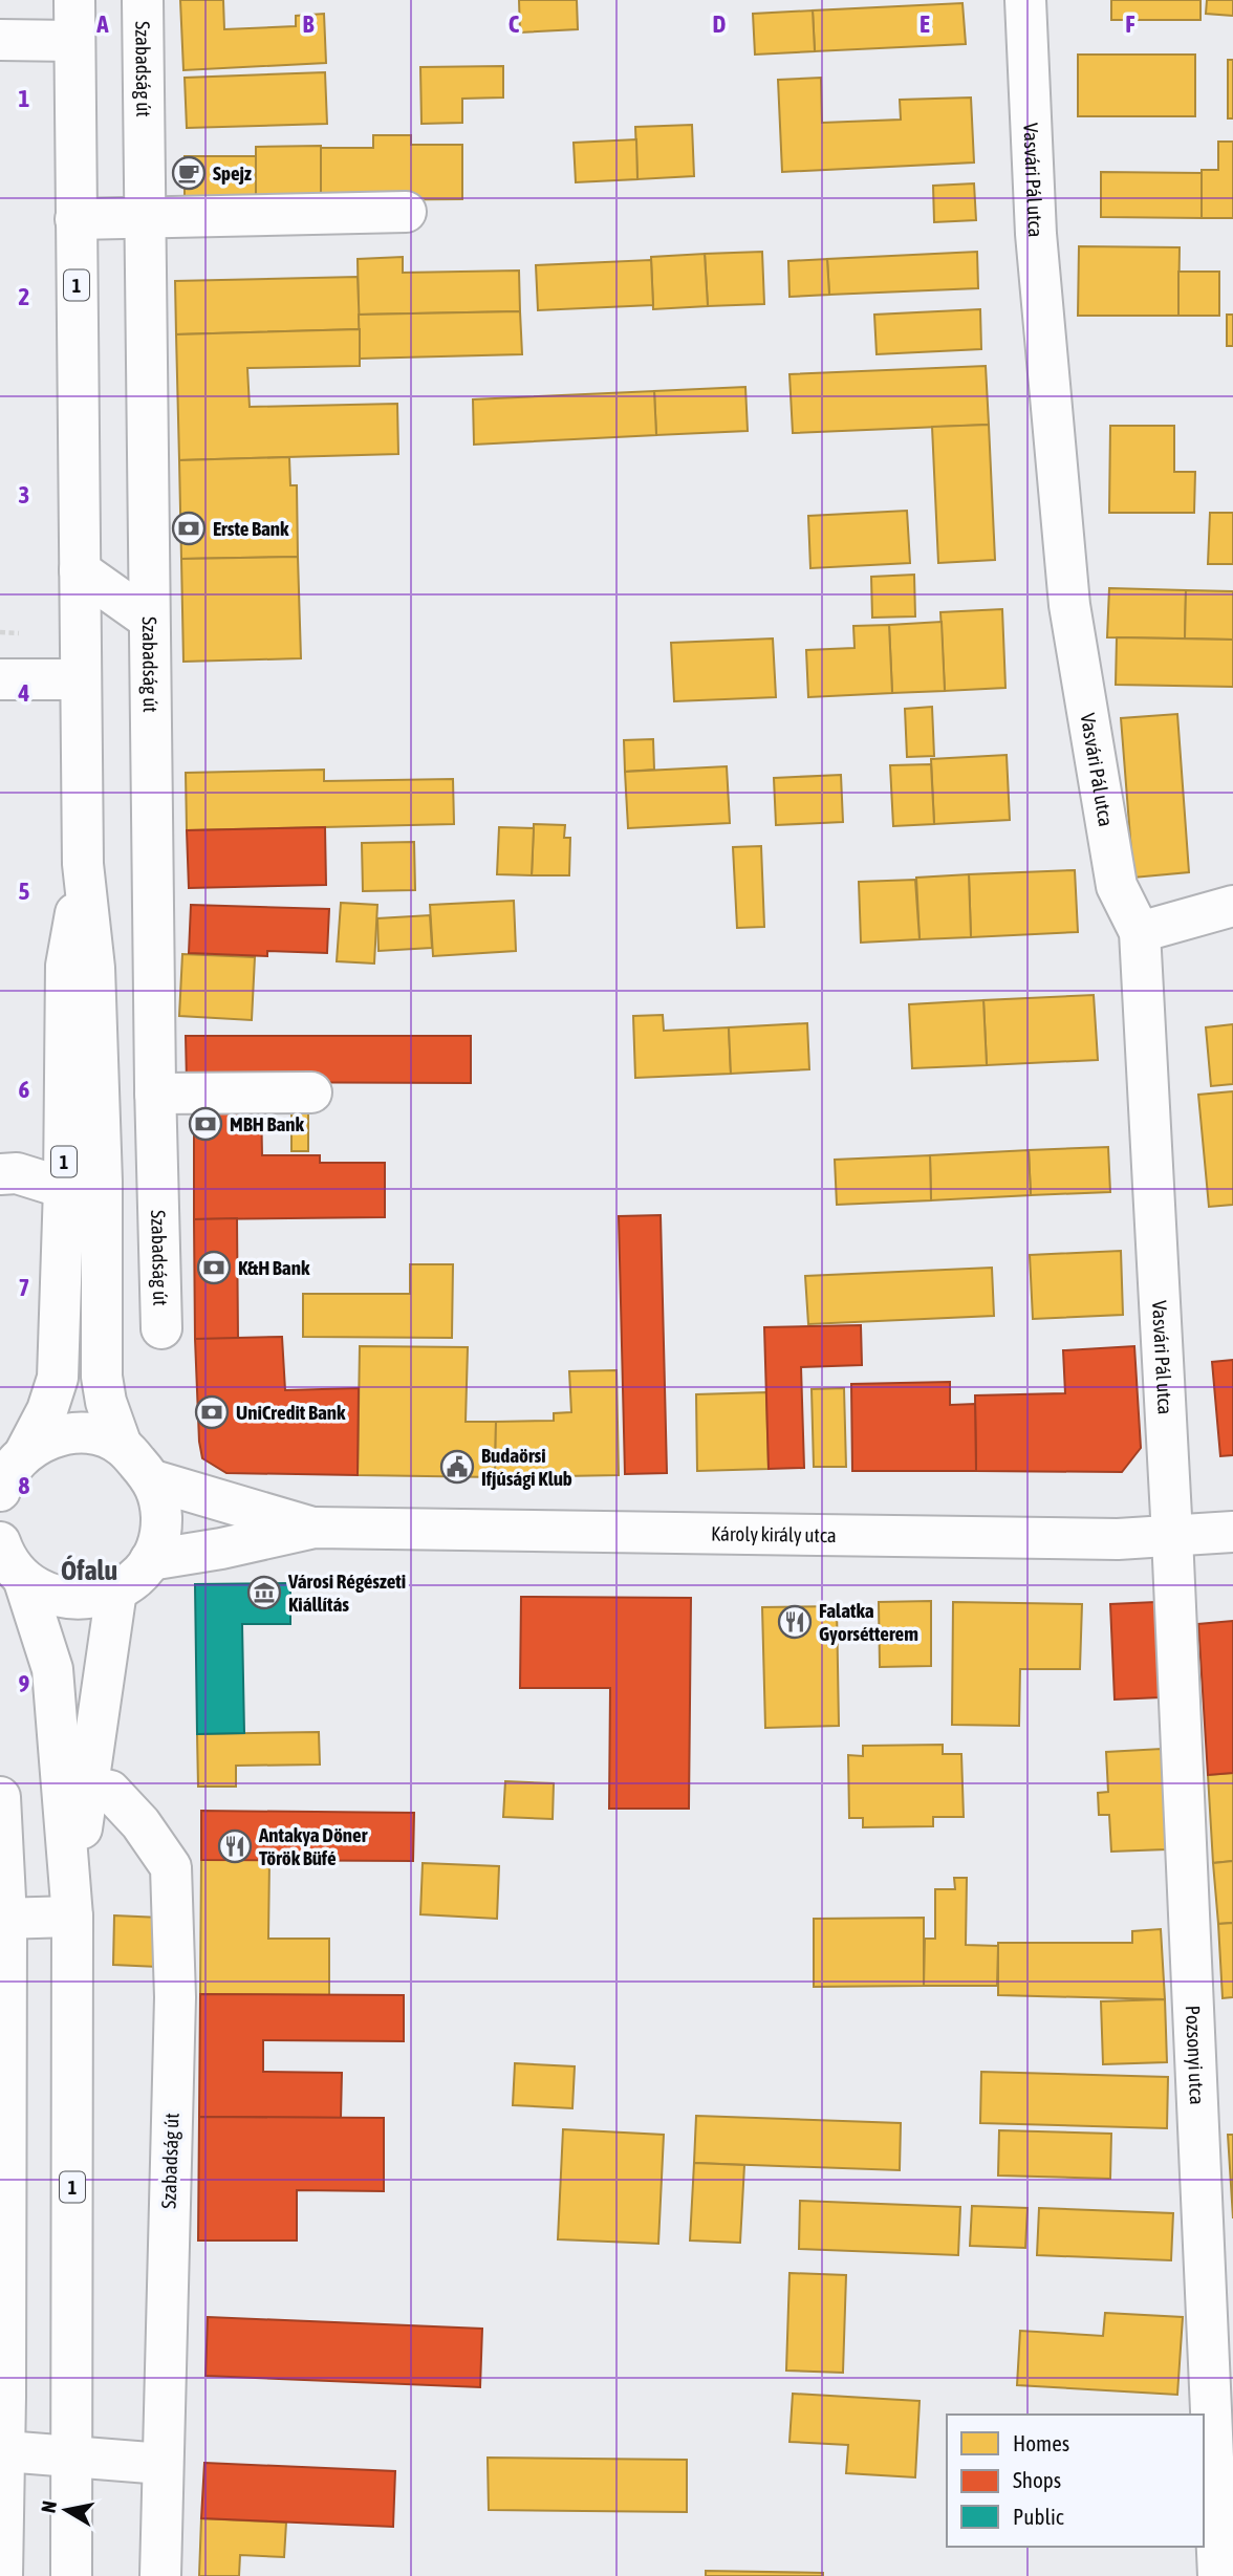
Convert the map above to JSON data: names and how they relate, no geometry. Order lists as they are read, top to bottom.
{
  "streets": {
    "street": [
      "Szabadság út",
      "Vasvári Pál utca",
      "1",
      "Károly király utca",
      "Pozsonyi utca"
    ]
  },
  "crossings": [
    ["Szabadság út", "1"],
    ["Vasvári Pál utca", "Károly király utca"],
    ["Vasvári Pál utca", "Pozsonyi utca"],
    ["1", "Károly király utca"],
    ["Károly király utca", "Pozsonyi utca"]
  ],
  "districts": ["Ófalu"],
  "places": {
    "cafe": ["Spejz"],
    "bank": [
      "Erste Bank",
      "MBH Bank",
      "K&H Bank",
      "UniCredit Bank"
    ],
    "public building": ["Budaörsi Ifjúsági Klub"],
    "museum": ["Városi Régészeti Kiállítás"],
    "restaurant": ["Falatka Gyorsétterem", "Antakya Döner Török Büfé"]
  },
  "legend": ["Homes", "Shops", "Public"],
  "north": "left",
  "grid": {
    "columns": [
      "A",
      "B",
      "C",
      "D",
      "E",
      "F"
    ],
    "rows": [
      "1",
      "2",
      "3",
      "4",
      "5",
      "6",
      "7",
      "8",
      "9"
    ]
  }
}
